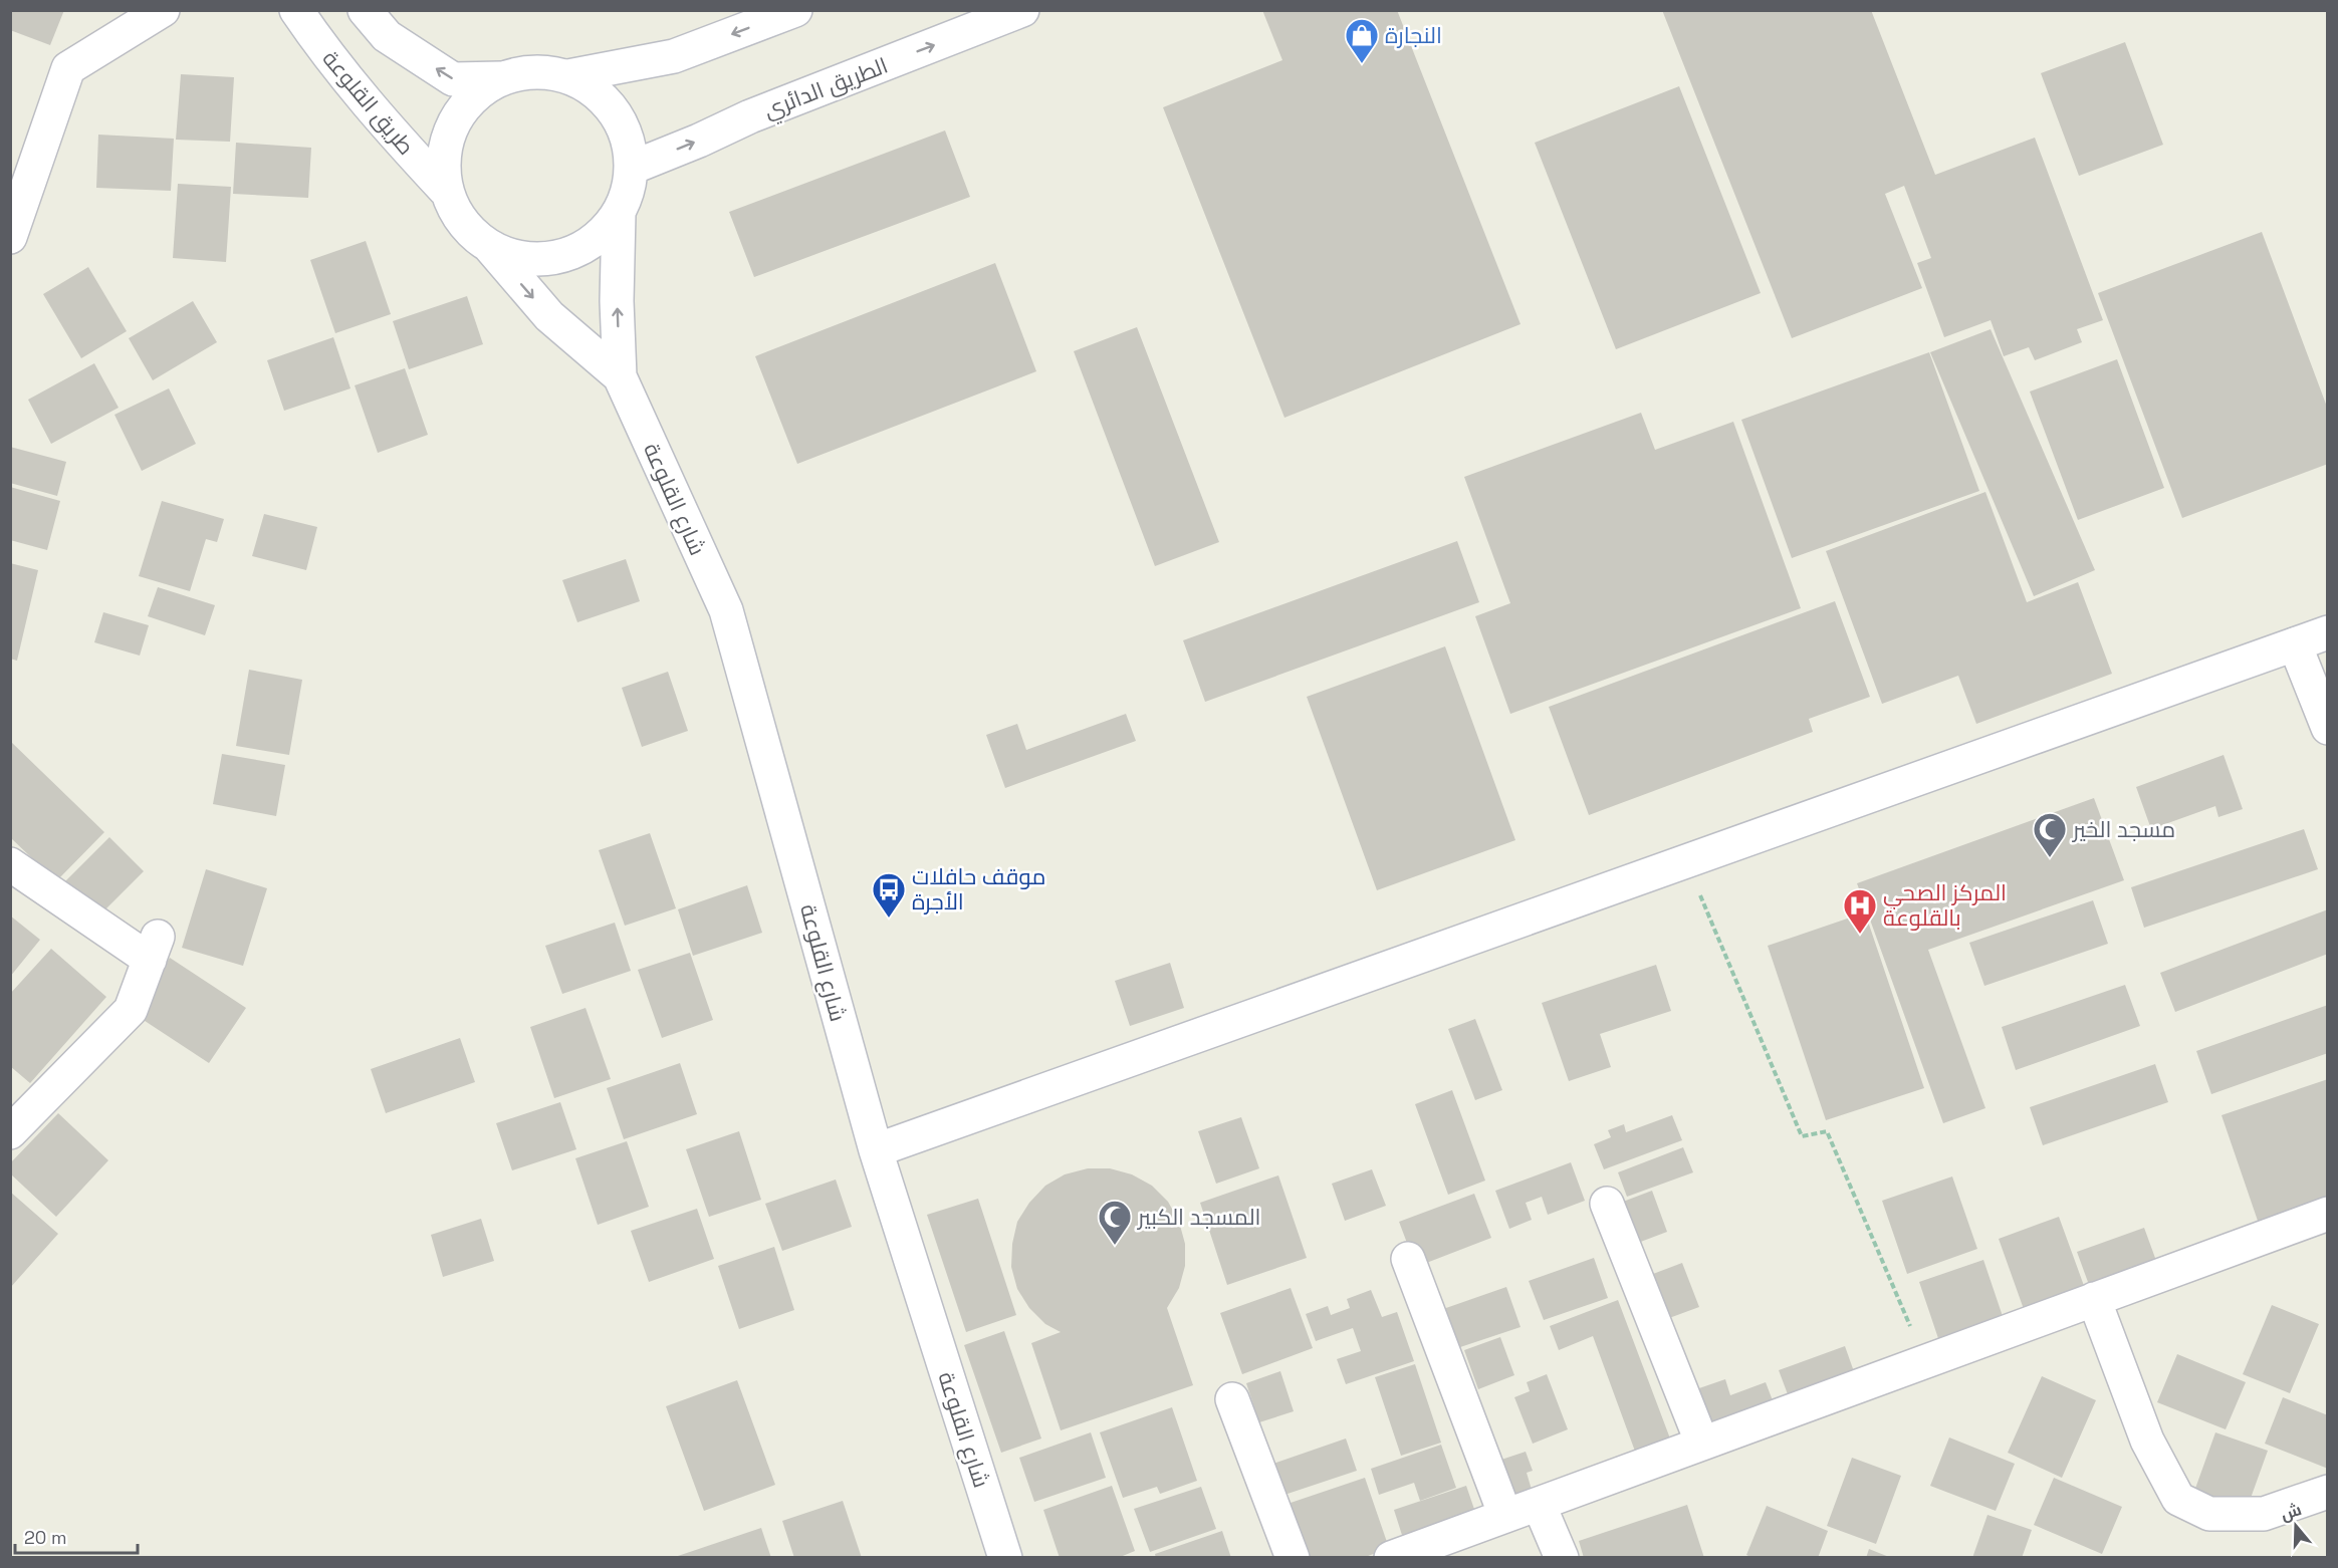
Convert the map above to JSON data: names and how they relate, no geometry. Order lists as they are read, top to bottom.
{
  "streets": {
    "street": ["الطريق الدائري", "طريق القلوعة", "شارع القلوعة"]
  },
  "crossings": [
    ["الطريق الدائري", "طريق القلوعة"]
  ],
  "places": {
    "shop": ["النجارة"],
    "mosque": ["مسجد الخير", "المسجد الكبير"],
    "bus stop": ["موقف حافلات الأجرة"],
    "hospital": ["المركز الصحي بالقلوعة"]
  },
  "scale_bar": "20 m",
  "north": "top"
}
